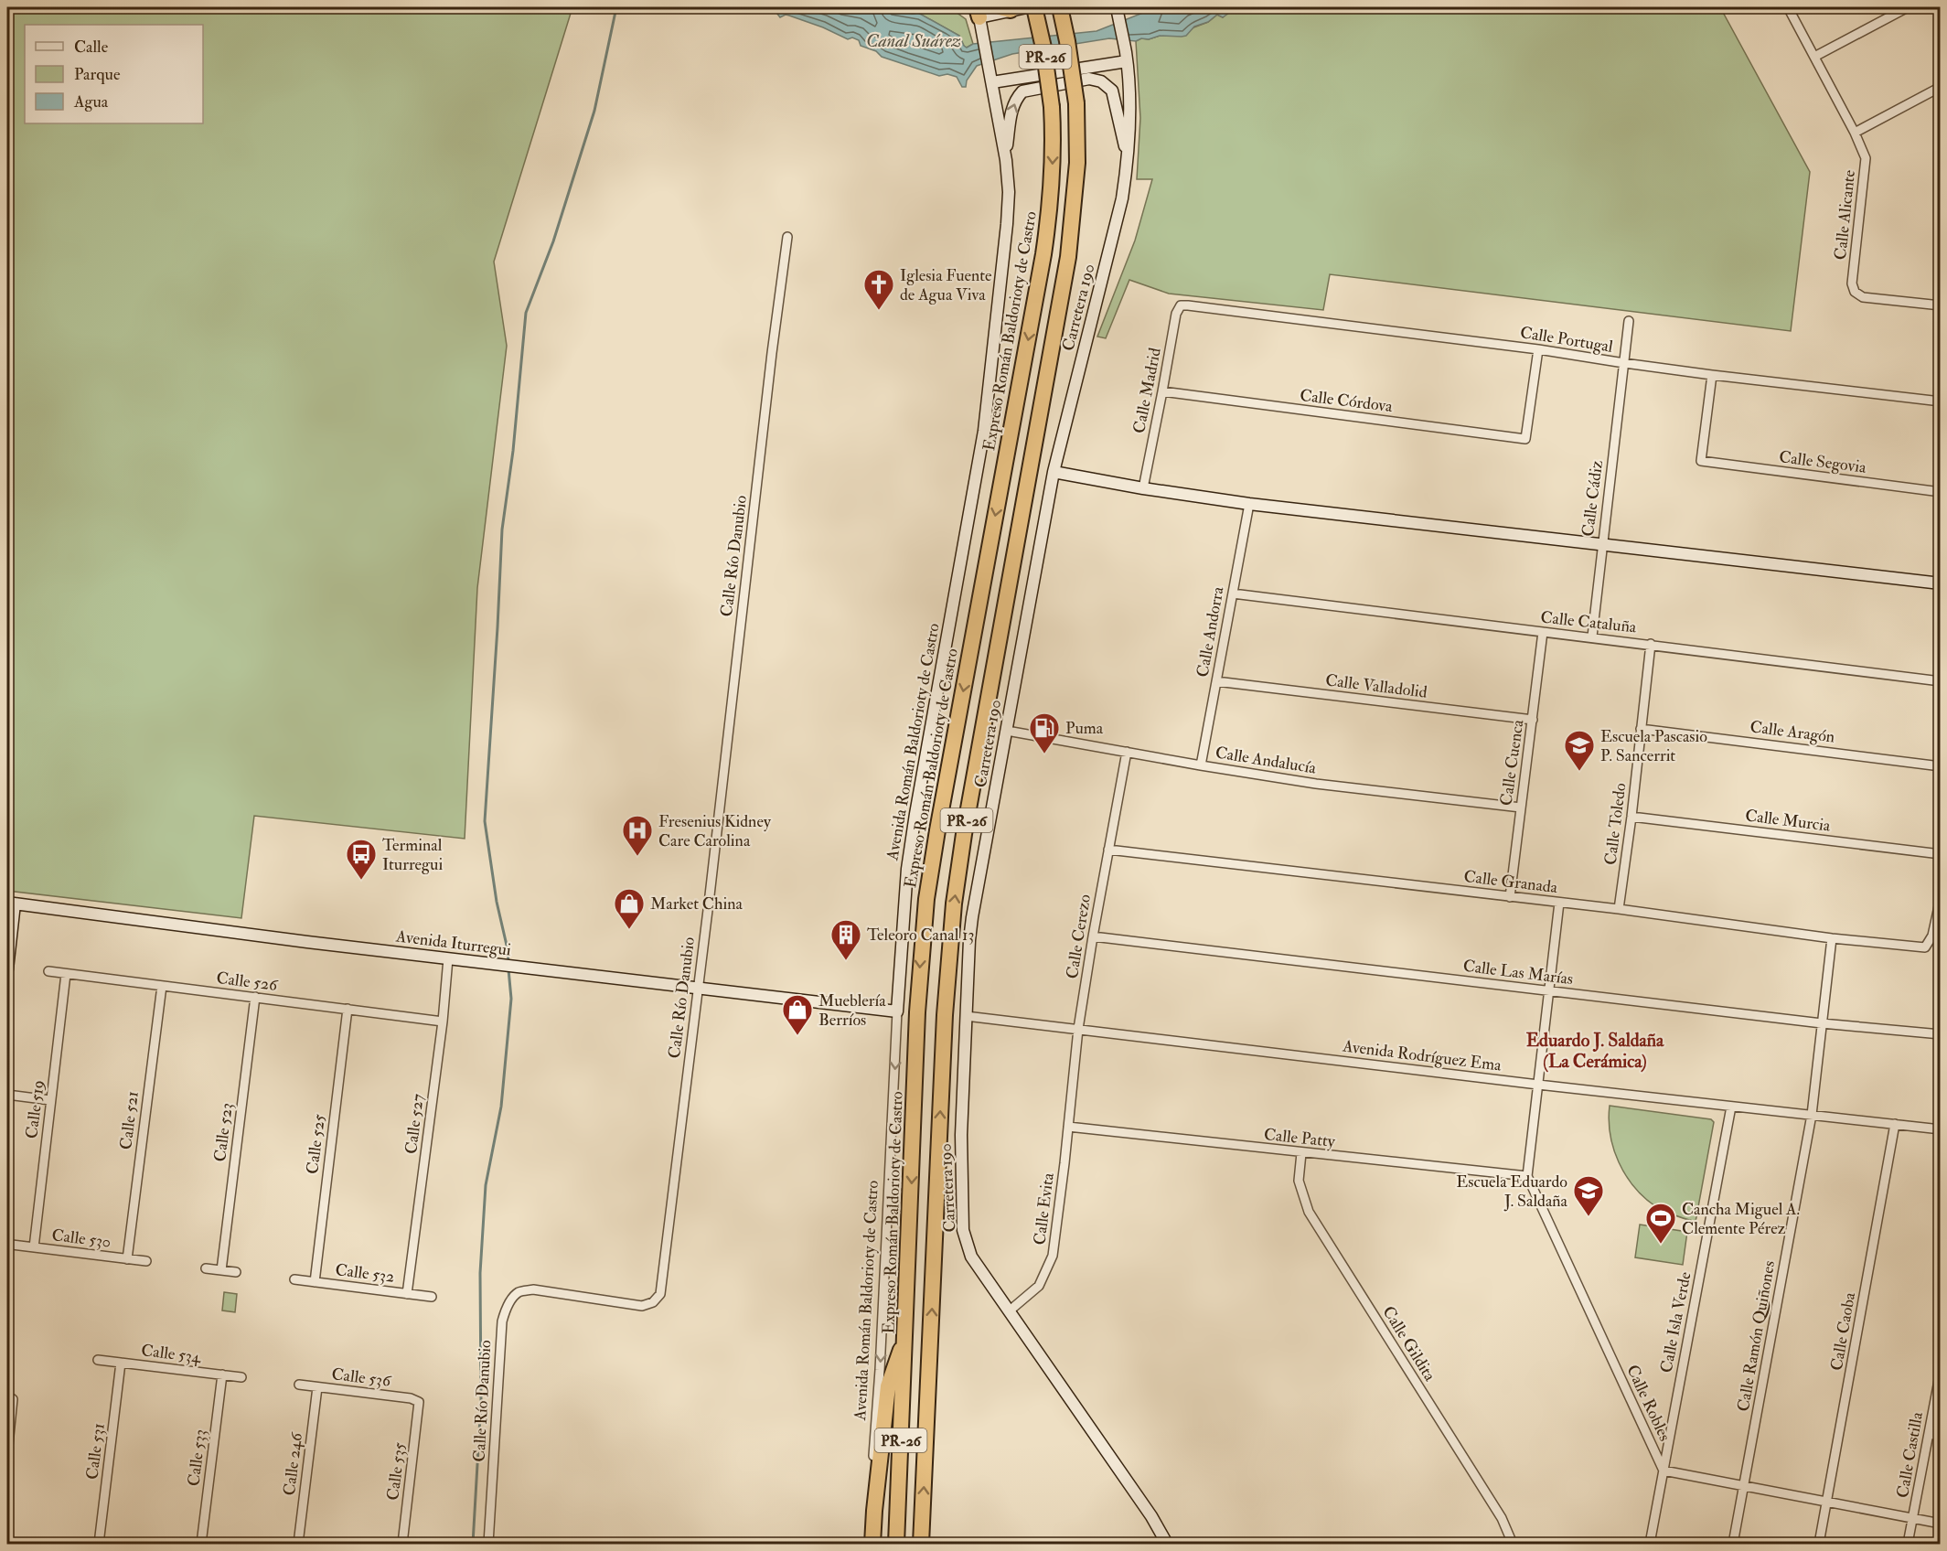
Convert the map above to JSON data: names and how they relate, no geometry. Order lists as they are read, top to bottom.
{
  "streets": {
    "highway": ["PR-26", "Expreso Román Baldorioty de Castro"],
    "street": [
      "Calle Alicante",
      "Carretera 190",
      "Calle Portugal",
      "Calle Madrid",
      "Calle Córdova",
      "Calle Segovia",
      "Calle Cádiz",
      "Calle Río Danubio",
      "Calle Cataluña",
      "Calle Andorra",
      "Calle Valladolid",
      "Calle Aragón",
      "Avenida Román Baldorioty de Castro",
      "Calle Andalucía",
      "Calle Cuenca",
      "Calle Murcia",
      "Calle Toledo",
      "Calle Granada",
      "Calle Cerezo",
      "Avenida Iturregui",
      "Calle Las Marías",
      "Calle 526",
      "Avenida Rodríguez Ema",
      "Calle 519",
      "Calle 521",
      "Calle 527",
      "Calle 523",
      "Calle Patty",
      "Calle 525",
      "Calle Evita",
      "Calle 530",
      "Calle 532",
      "Calle Isla Verde",
      "Calle Caoba",
      "Calle Ramón Quiñones",
      "Calle Gildita",
      "Calle 534",
      "Calle 536",
      "Calle Robles",
      "Calle 531",
      "Calle Castilla",
      "Calle 533",
      "Calle 246",
      "Calle 535"
    ]
  },
  "crossings": [
    ["Carretera 190", "Calle Andalucía"],
    ["Carretera 190", "Avenida Rodríguez Ema"],
    ["Carretera 190", "Calle Evita"],
    ["Calle Portugal", "Calle Madrid"],
    ["Calle Portugal", "Calle Córdova"],
    ["Calle Portugal", "Calle Segovia"],
    ["Calle Portugal", "Calle Cádiz"],
    ["Calle Madrid", "Calle Córdova"],
    ["Calle Cádiz", "Calle Cataluña"],
    ["Calle Río Danubio", "Avenida Iturregui"],
    ["Calle Cataluña", "Calle Andorra"],
    ["Calle Cataluña", "Calle Cuenca"],
    ["Calle Cataluña", "Calle Toledo"],
    ["Calle Andorra", "Calle Valladolid"],
    ["Calle Andorra", "Calle Andalucía"],
    ["Calle Valladolid", "Calle Cuenca"],
    ["Calle Aragón", "Calle Toledo"],
    ["Avenida Román Baldorioty de Castro", "Avenida Iturregui"],
    ["Calle Andalucía", "Calle Cuenca"],
    ["Calle Andalucía", "Calle Cerezo"],
    ["Calle Cuenca", "Calle Granada"],
    ["Calle Murcia", "Calle Toledo"],
    ["Calle Toledo", "Calle Granada"],
    ["Calle Granada", "Calle Cerezo"],
    ["Calle Granada", "Calle Ramón Quiñones"],
    ["Calle Cerezo", "Calle Las Marías"],
    ["Calle Cerezo", "Avenida Rodríguez Ema"],
    ["Calle Cerezo", "Calle Patty"],
    ["Calle Cerezo", "Calle Evita"],
    ["Avenida Iturregui", "Calle 527"],
    ["Calle Las Marías", "Calle Ramón Quiñones"],
    ["Calle 526", "Calle 519"],
    ["Calle 526", "Calle 521"],
    ["Calle 526", "Calle 527"],
    ["Calle 526", "Calle 523"],
    ["Calle 526", "Calle 525"],
    ["Avenida Rodríguez Ema", "Calle Isla Verde"],
    ["Avenida Rodríguez Ema", "Calle Caoba"],
    ["Avenida Rodríguez Ema", "Calle Ramón Quiñones"],
    ["Calle 519", "Calle 530"],
    ["Calle 521", "Calle 530"],
    ["Calle 527", "Calle 532"],
    ["Calle Patty", "Calle Evita"],
    ["Calle Patty", "Calle Gildita"],
    ["Calle Patty", "Calle Robles"],
    ["Calle 525", "Calle 532"],
    ["Calle Isla Verde", "Calle Robles"],
    ["Calle 534", "Calle 531"],
    ["Calle 534", "Calle 533"],
    ["Calle 536", "Calle 246"],
    ["Calle 536", "Calle 535"]
  ],
  "districts": ["Eduardo J. Saldaña (La Cerámica)"],
  "water": ["Canal Suárez"],
  "places": {
    "church": ["Iglesia Fuente de Agua Viva"],
    "fuel station": ["Puma"],
    "school or university": ["Escuela Pascasio P. Sancerrit", "Escuela Eduardo J. Saldaña"],
    "hospital": ["Fresenius Kidney Care Carolina"],
    "bus stop": ["Terminal Iturregui"],
    "shop": ["Market China", "Mueblería Berríos"],
    "building": ["Teleoro Canal 13"],
    "sports": ["Cancha Miguel A. Clemente Pérez"]
  },
  "legend": ["Calle", "Parque", "Agua"]
}
